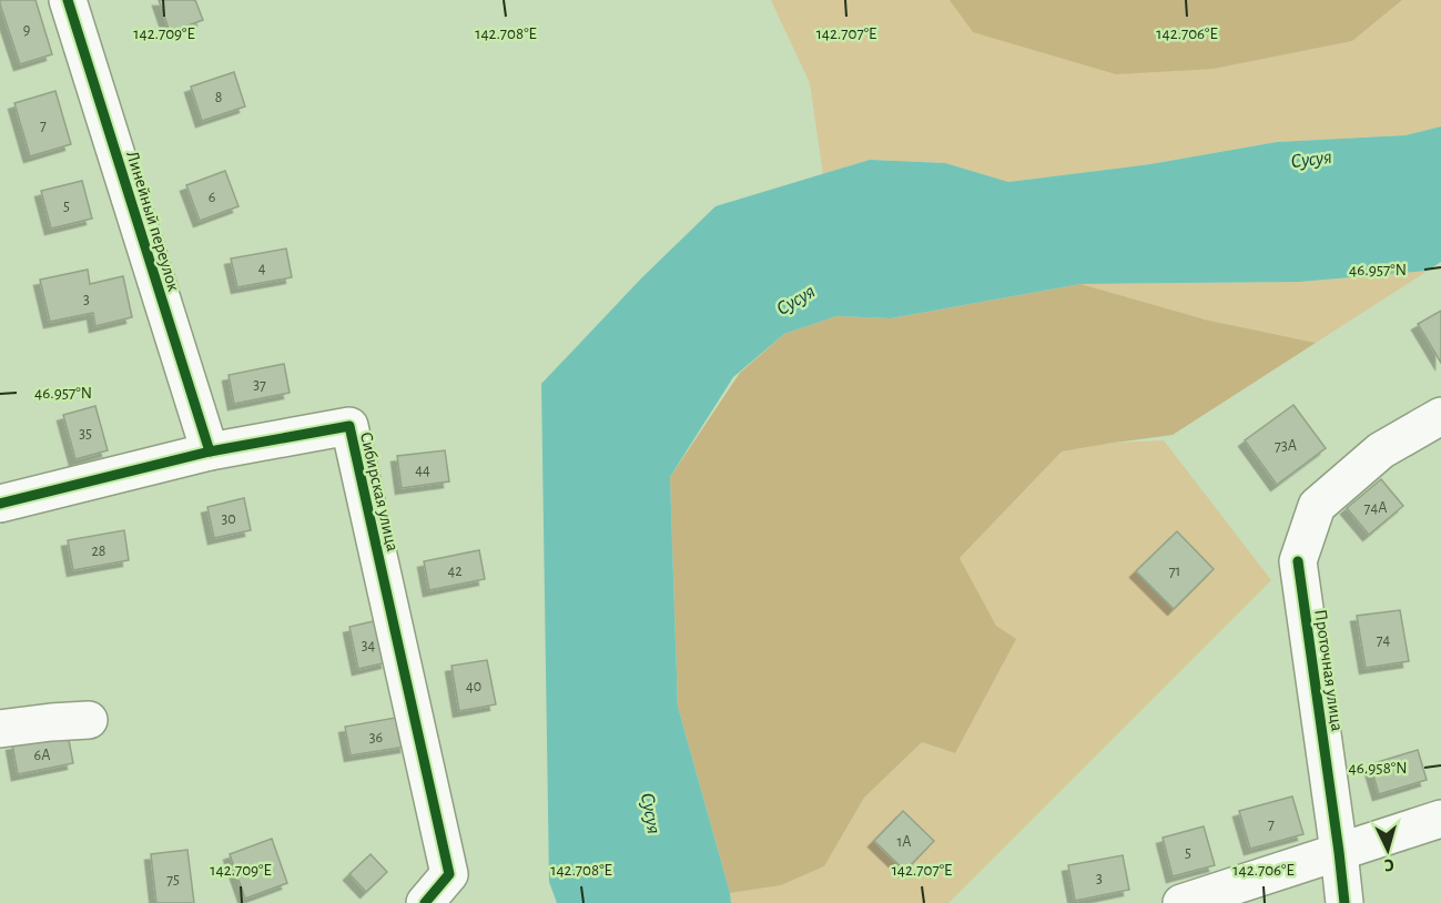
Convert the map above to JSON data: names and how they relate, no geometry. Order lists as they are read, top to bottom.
{
  "streets": {
    "street": ["Линейный переулок", "Сибирская улица", "Проточная улица"]
  },
  "crossings": [
    ["Линейный переулок", "Сибирская улица"]
  ],
  "water": ["Сусуя"],
  "house_numbers": [
    "9",
    "8",
    "7",
    "6",
    "5",
    "4",
    "3",
    "37",
    "35",
    "73А",
    "44",
    "74А",
    "30",
    "28",
    "42",
    "71",
    "74",
    "34",
    "40",
    "36",
    "6А",
    "7",
    "1А",
    "5",
    "3",
    "75"
  ],
  "north": "bottom",
  "coordinates": [
    "142.709°E",
    "142.708°E",
    "142.707°E",
    "142.706°E",
    "46.957°N",
    "46.958°N"
  ]
}
